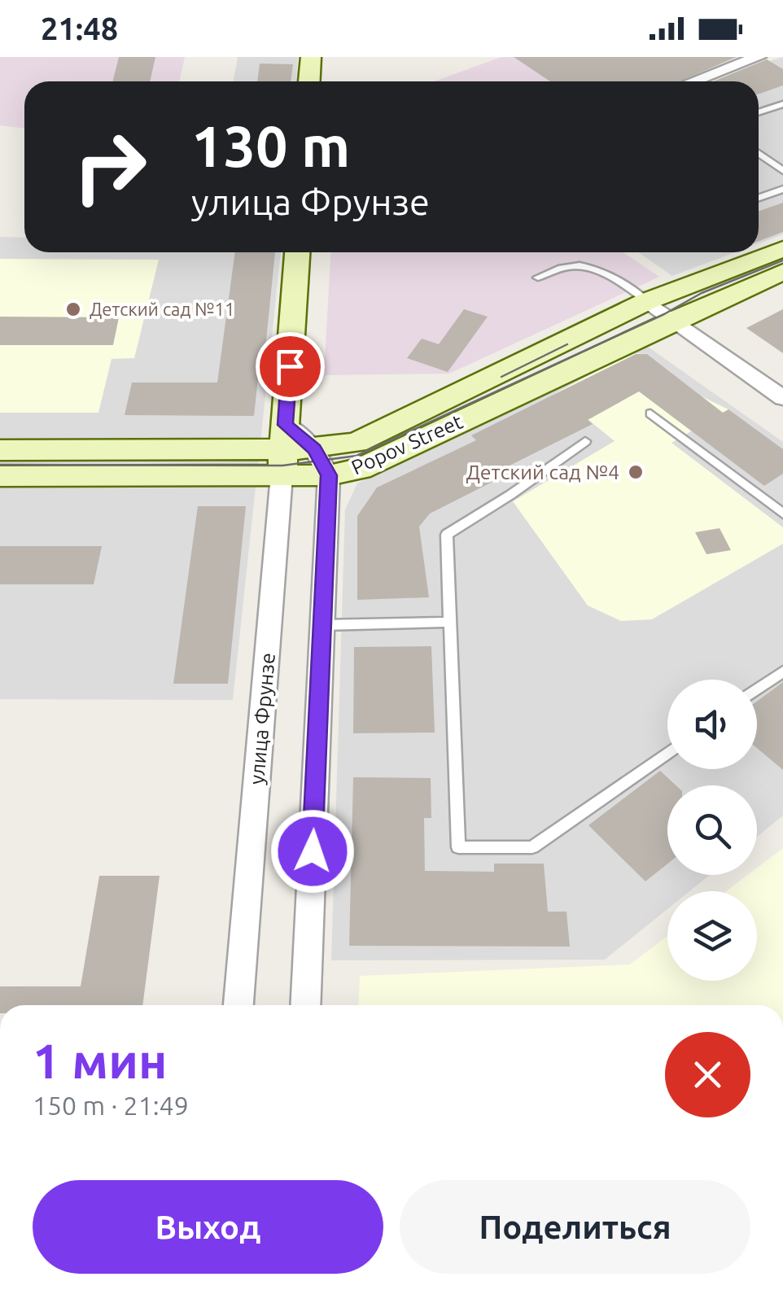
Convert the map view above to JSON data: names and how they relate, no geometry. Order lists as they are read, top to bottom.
{
  "streets": {
    "street": ["Popov Street", "улица Фрунзе"]
  },
  "crossings": [
    ["Popov Street", "улица Фрунзе"]
  ],
  "places": ["Детский сад №11", "Детский сад №4"],
  "page": {
    "status": "21:48",
    "turn": ["130 m", "улица Фрунзе"],
    "heading": ["1 мин", "150 m · 21:49"],
    "buttons": ["Выход", "Поделиться"]
  }
}
